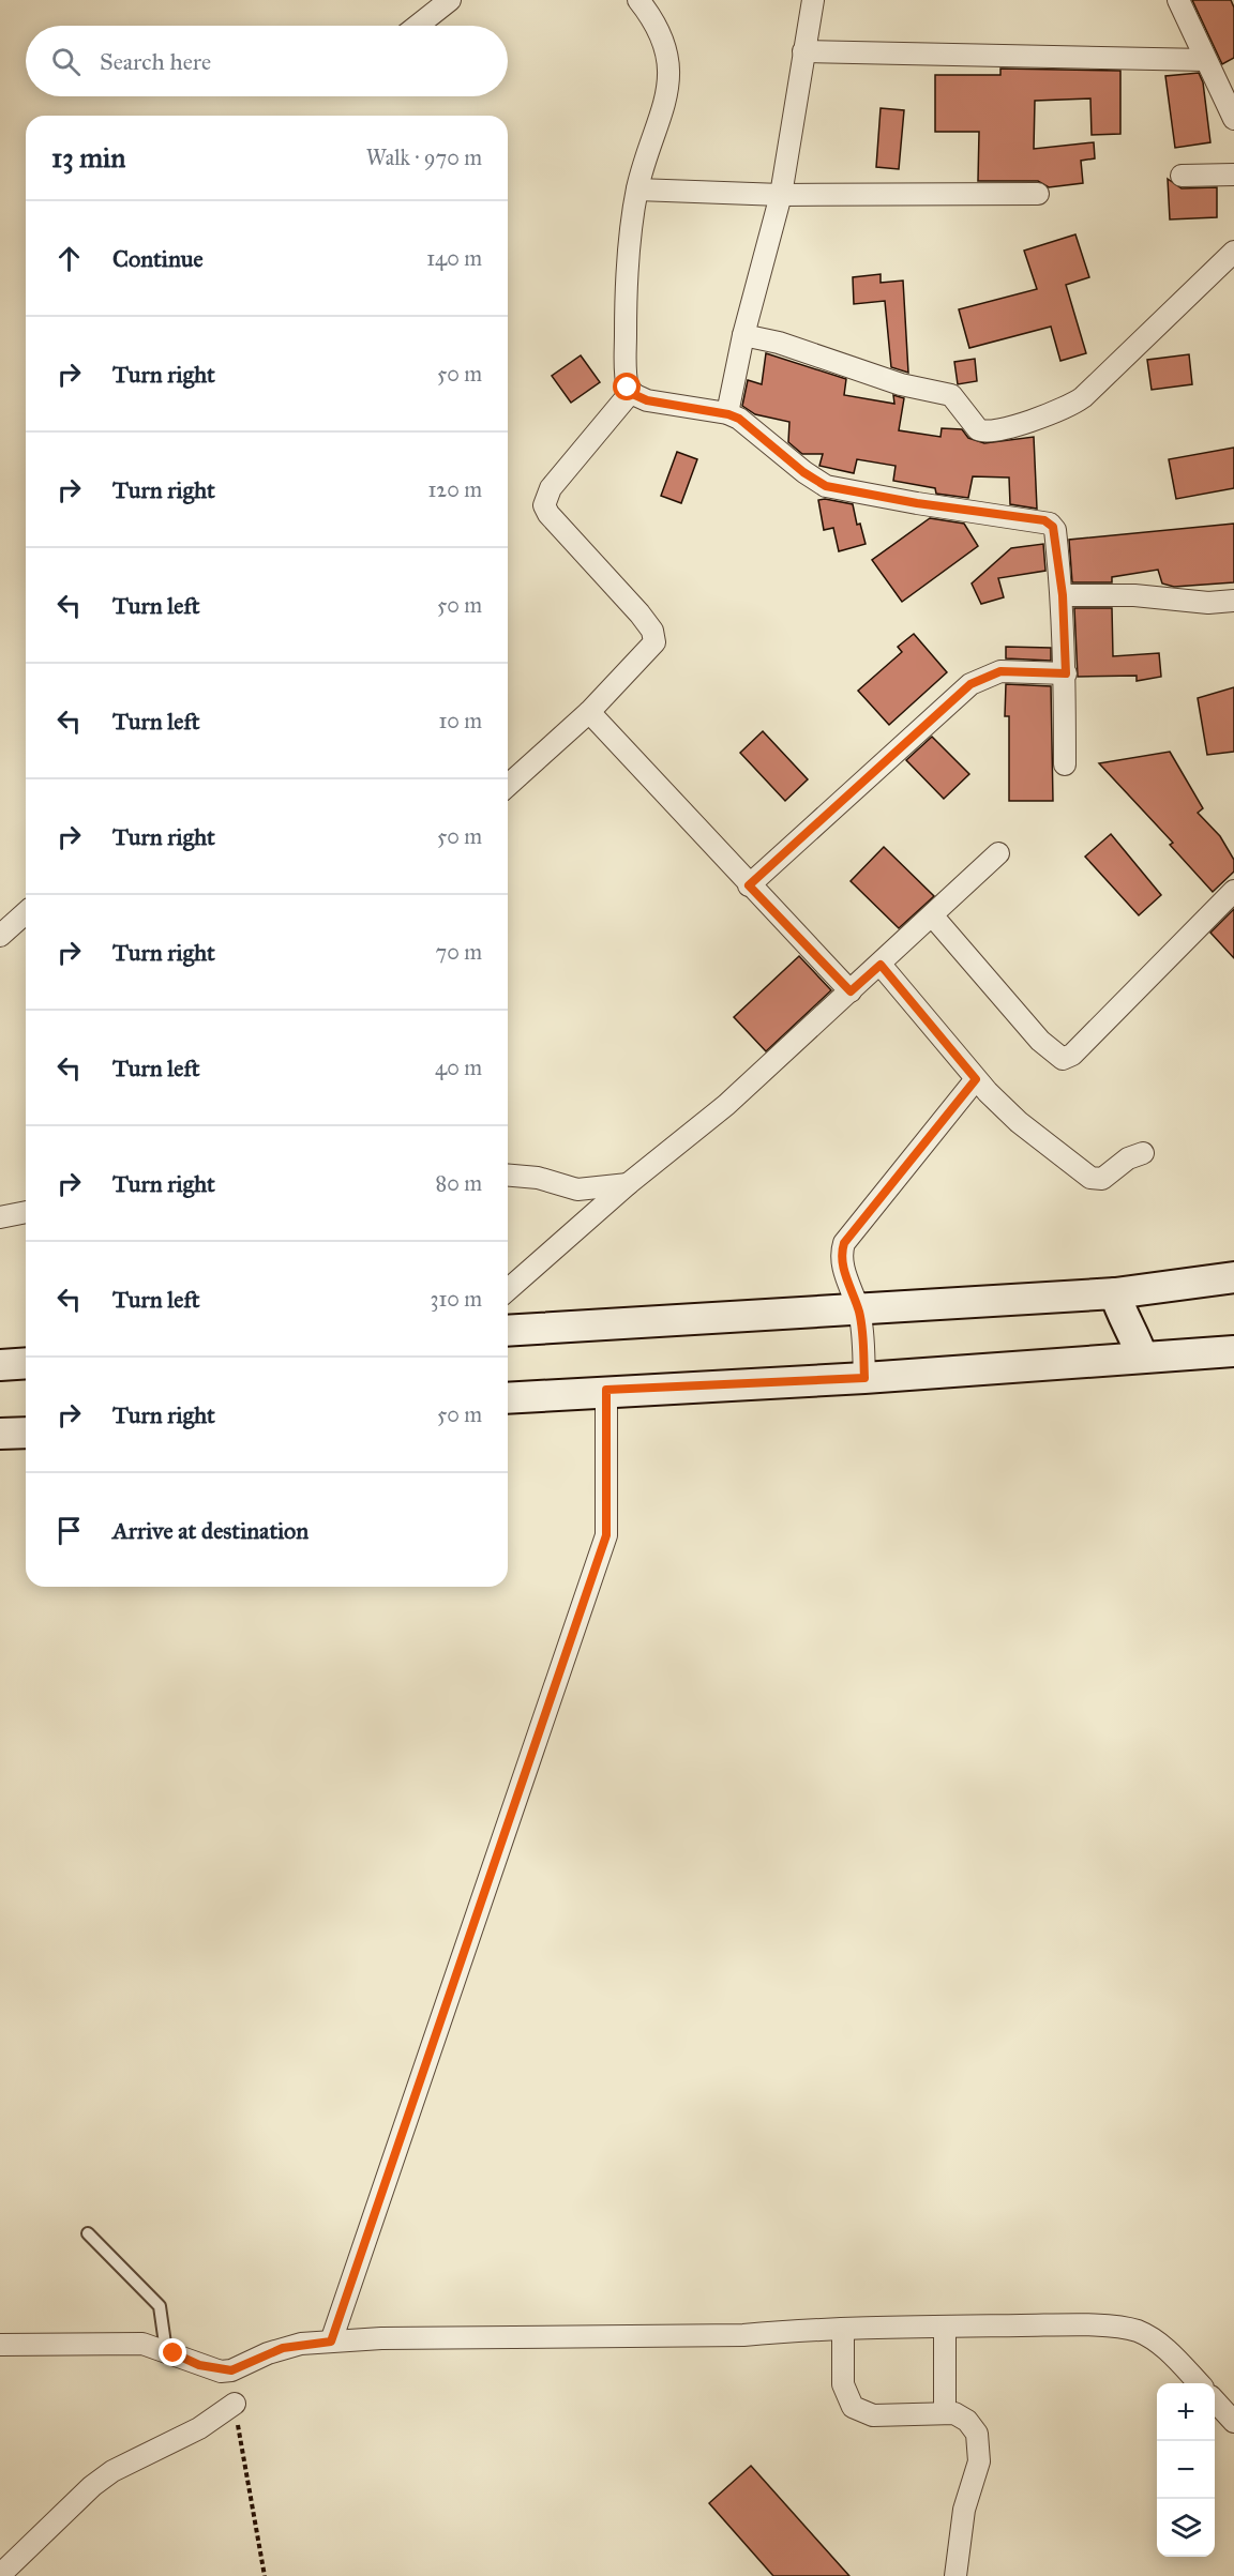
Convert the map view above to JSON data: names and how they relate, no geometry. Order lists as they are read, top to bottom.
{
  "page": {
    "search": "Search here",
    "heading": ["13 min", "Walk · 970 m"],
    "list": [
      ["Continue", "140 m"],
      ["Turn right", "50 m"],
      ["Turn right", "120 m"],
      ["Turn left", "50 m"],
      ["Turn left", "10 m"],
      ["Turn right", "50 m"],
      ["Turn right", "70 m"],
      ["Turn left", "40 m"],
      ["Turn right", "80 m"],
      ["Turn left", "310 m"],
      ["Turn right", "50 m"],
      "Arrive at destination"
    ],
    "map_buttons": ["+", "−"]
  }
}
